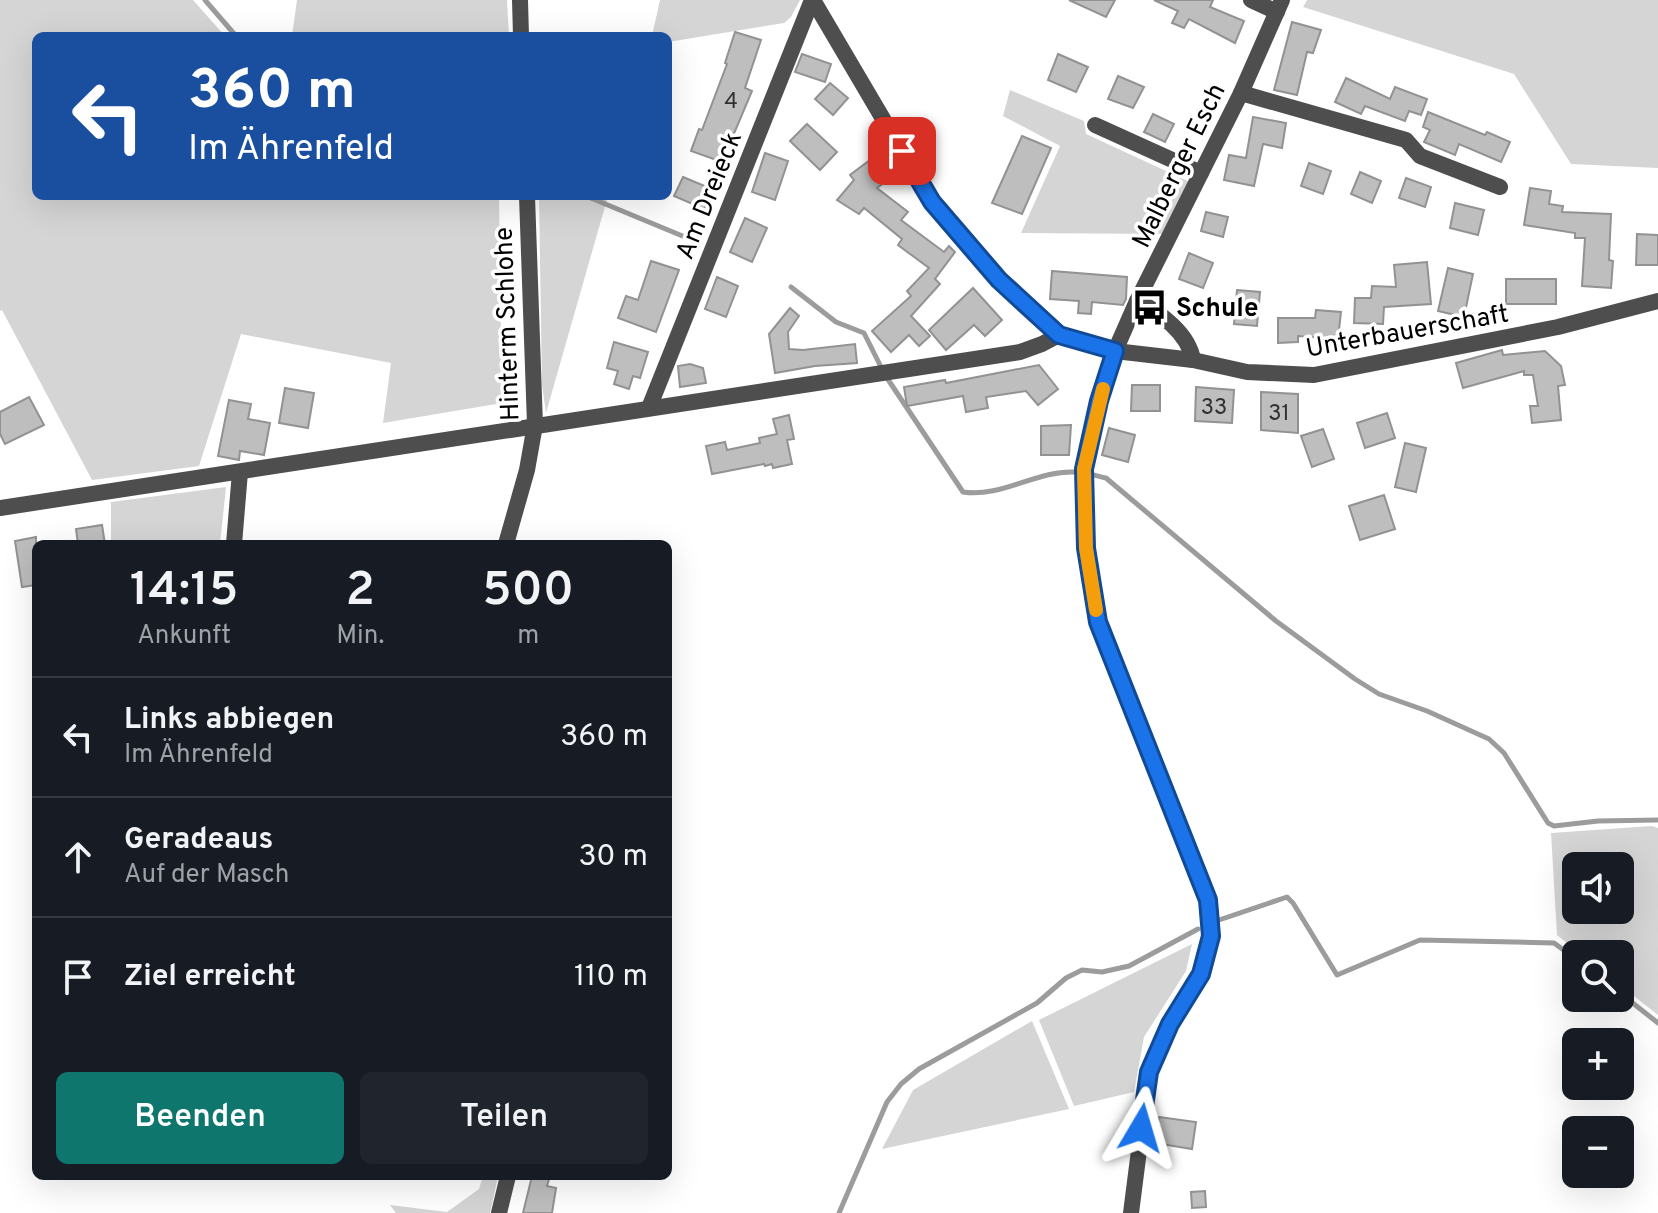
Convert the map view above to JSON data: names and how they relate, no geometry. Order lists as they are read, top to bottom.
{
  "streets": {
    "street": [
      "Malberger Esch",
      "Am Dreieck",
      "Hinterm Schlohe",
      "Unterbauerschaft"
    ]
  },
  "crossings": [
    ["Malberger Esch", "Unterbauerschaft"]
  ],
  "places": {
    "bus stop": ["Schule"]
  },
  "house_numbers": ["4", "33", "31"],
  "page": {
    "turn": ["360 m", "Im Ährenfeld"],
    "eta": [
      "14:15",
      "Ankunft",
      "2",
      "Min.",
      "500",
      "m"
    ],
    "list": [
      {
        "name": "Links abbiegen",
        "note": "Im Ährenfeld",
        "value": "360 m"
      },
      {
        "name": "Geradeaus",
        "note": "Auf der Masch",
        "value": "30 m"
      },
      {
        "name": "Ziel erreicht",
        "value": "110 m"
      }
    ],
    "map_buttons": ["+", "−"],
    "buttons": ["Beenden", "Teilen"]
  }
}
